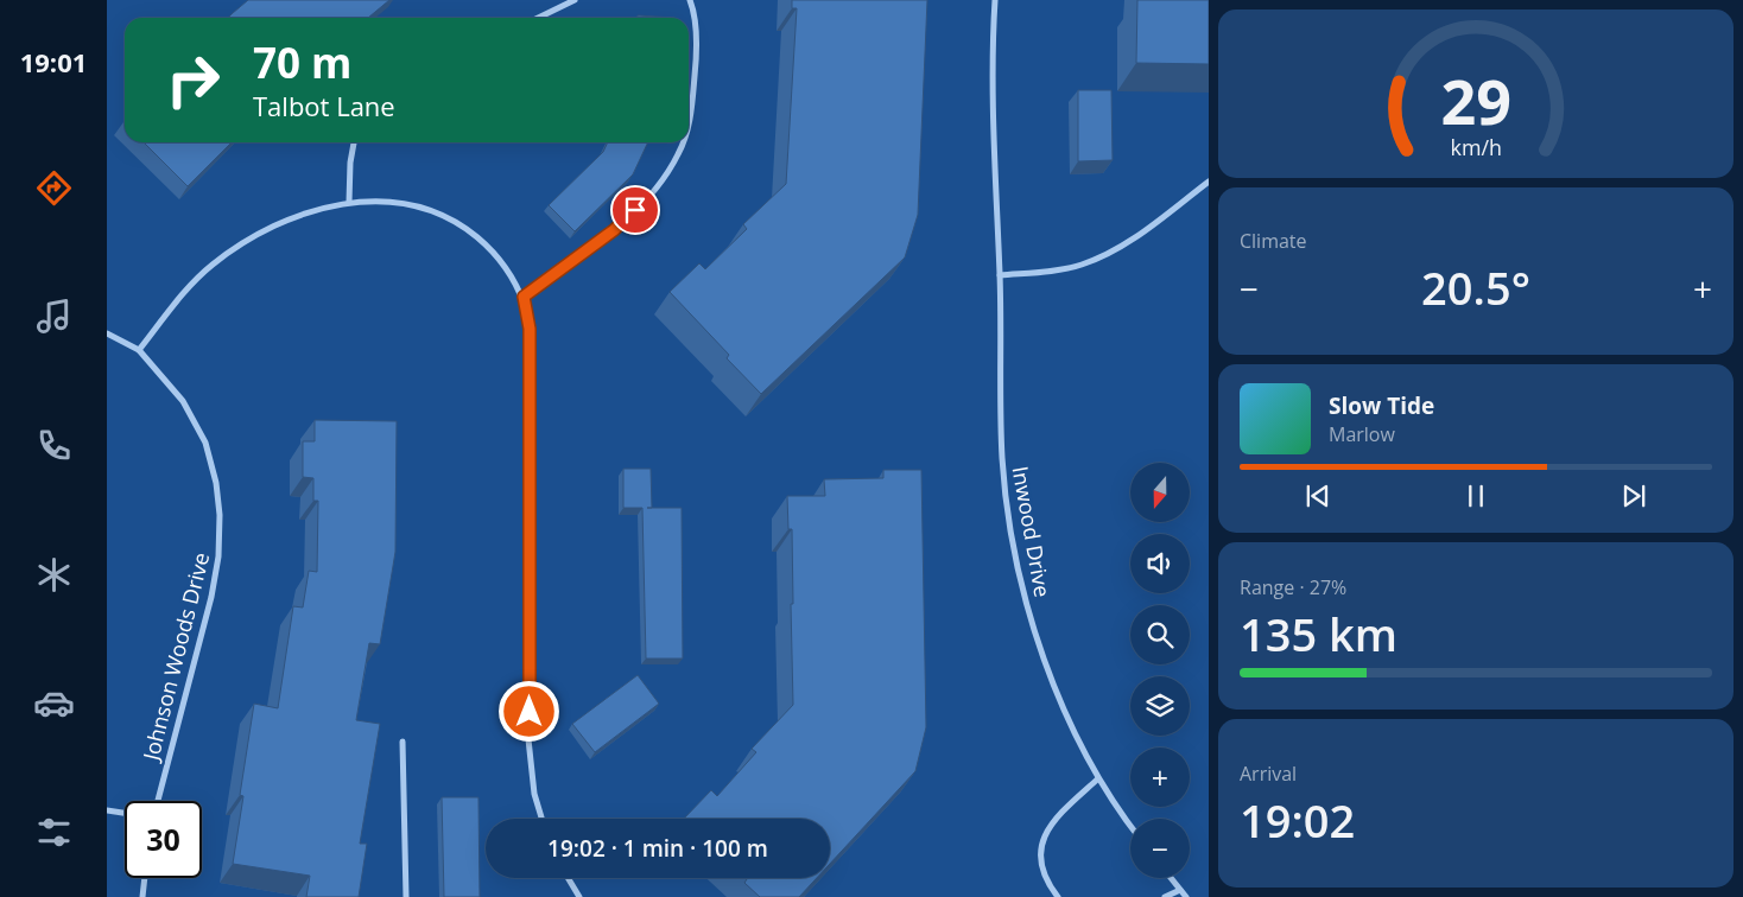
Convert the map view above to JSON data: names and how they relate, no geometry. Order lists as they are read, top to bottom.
{
  "streets": {
    "street": ["Inwood Drive", "Johnson Woods Drive"]
  },
  "north": "bottom",
  "page": {
    "tabs": "19:01",
    "turn": ["70 m", "Talbot Lane"],
    "tile": [
      "Climate",
      ["Range · 27%", "135 km"],
      ["Arrival", "19:02"]
    ],
    "heat": ["−", "20.5°", "+"],
    "song": ["Slow Tide", "Marlow"],
    "map_buttons": ["+", "−"],
    "limit": "30",
    "trip": "19:02 · 1 min · 100 m",
    "gauge": ["29", "km/h"]
  }
}
